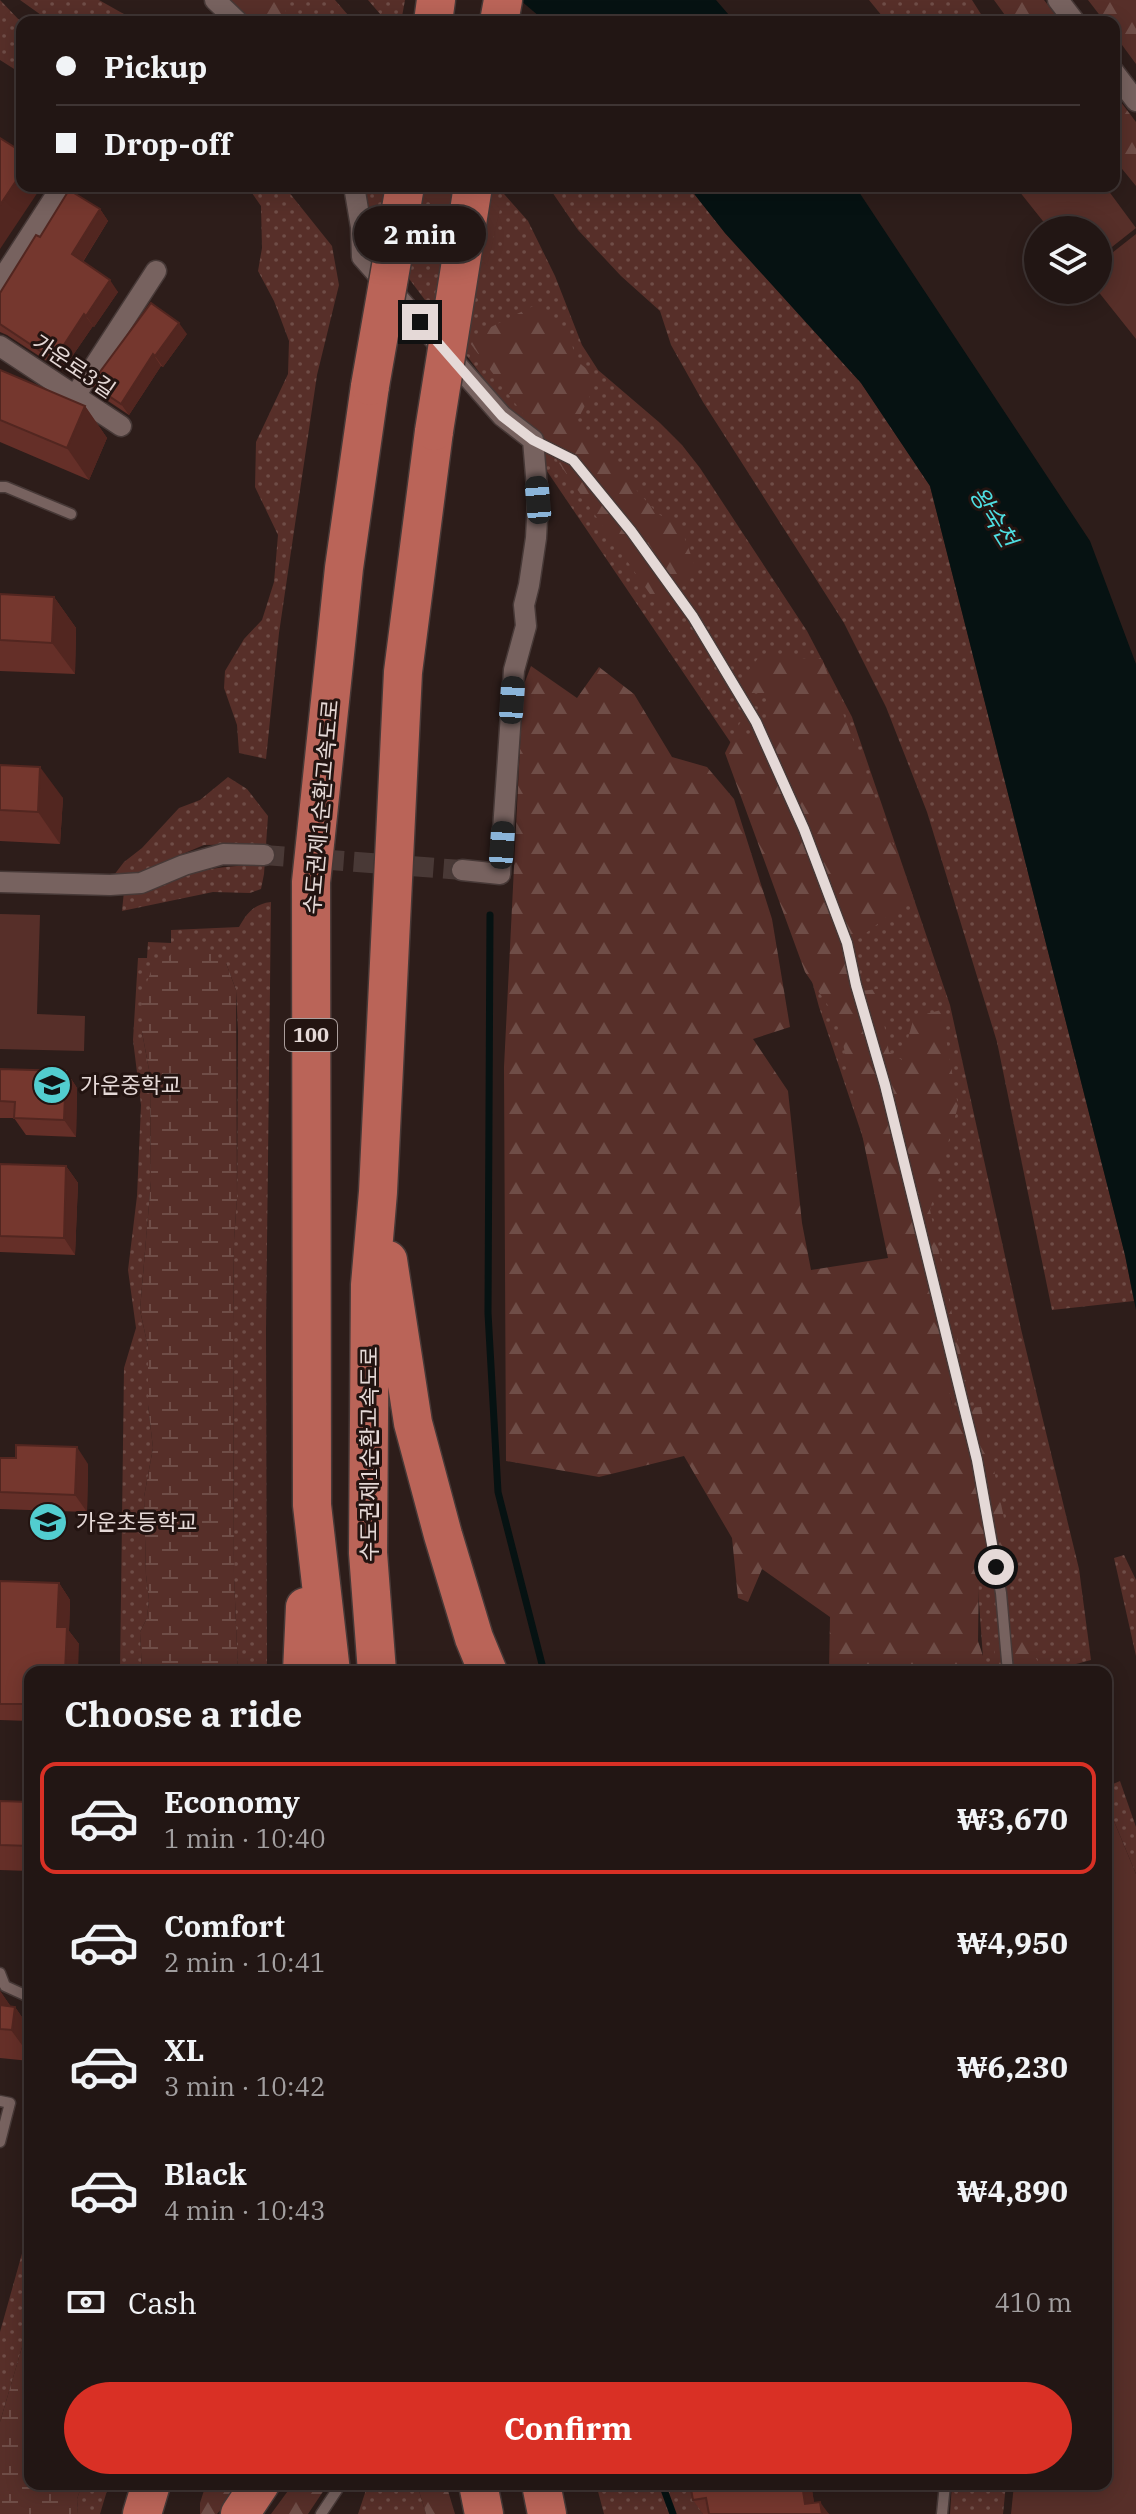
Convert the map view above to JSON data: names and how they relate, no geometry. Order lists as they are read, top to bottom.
{
  "streets": {
    "highway": ["수도권제1순환고속도로", "100"],
    "street": ["가운로3길"]
  },
  "water": ["왕숙천"],
  "places": {
    "school or university": ["가운중학교", "가운초등학교"]
  },
  "page": {
    "banner": ["Pickup", "Drop-off"],
    "bubble": "2 min",
    "heading": "Choose a ride",
    "list": [
      {
        "name": "Economy",
        "note": "1 min · 10:40",
        "value": "₩3,670"
      },
      {
        "name": "Comfort",
        "note": "2 min · 10:41",
        "value": "₩4,950"
      },
      {
        "name": "XL",
        "note": "3 min · 10:42",
        "value": "₩6,230"
      },
      {
        "name": "Black",
        "note": "4 min · 10:43",
        "value": "₩4,890"
      }
    ],
    "pay": ["Cash", "410 m"],
    "buttons": "Confirm"
  }
}
